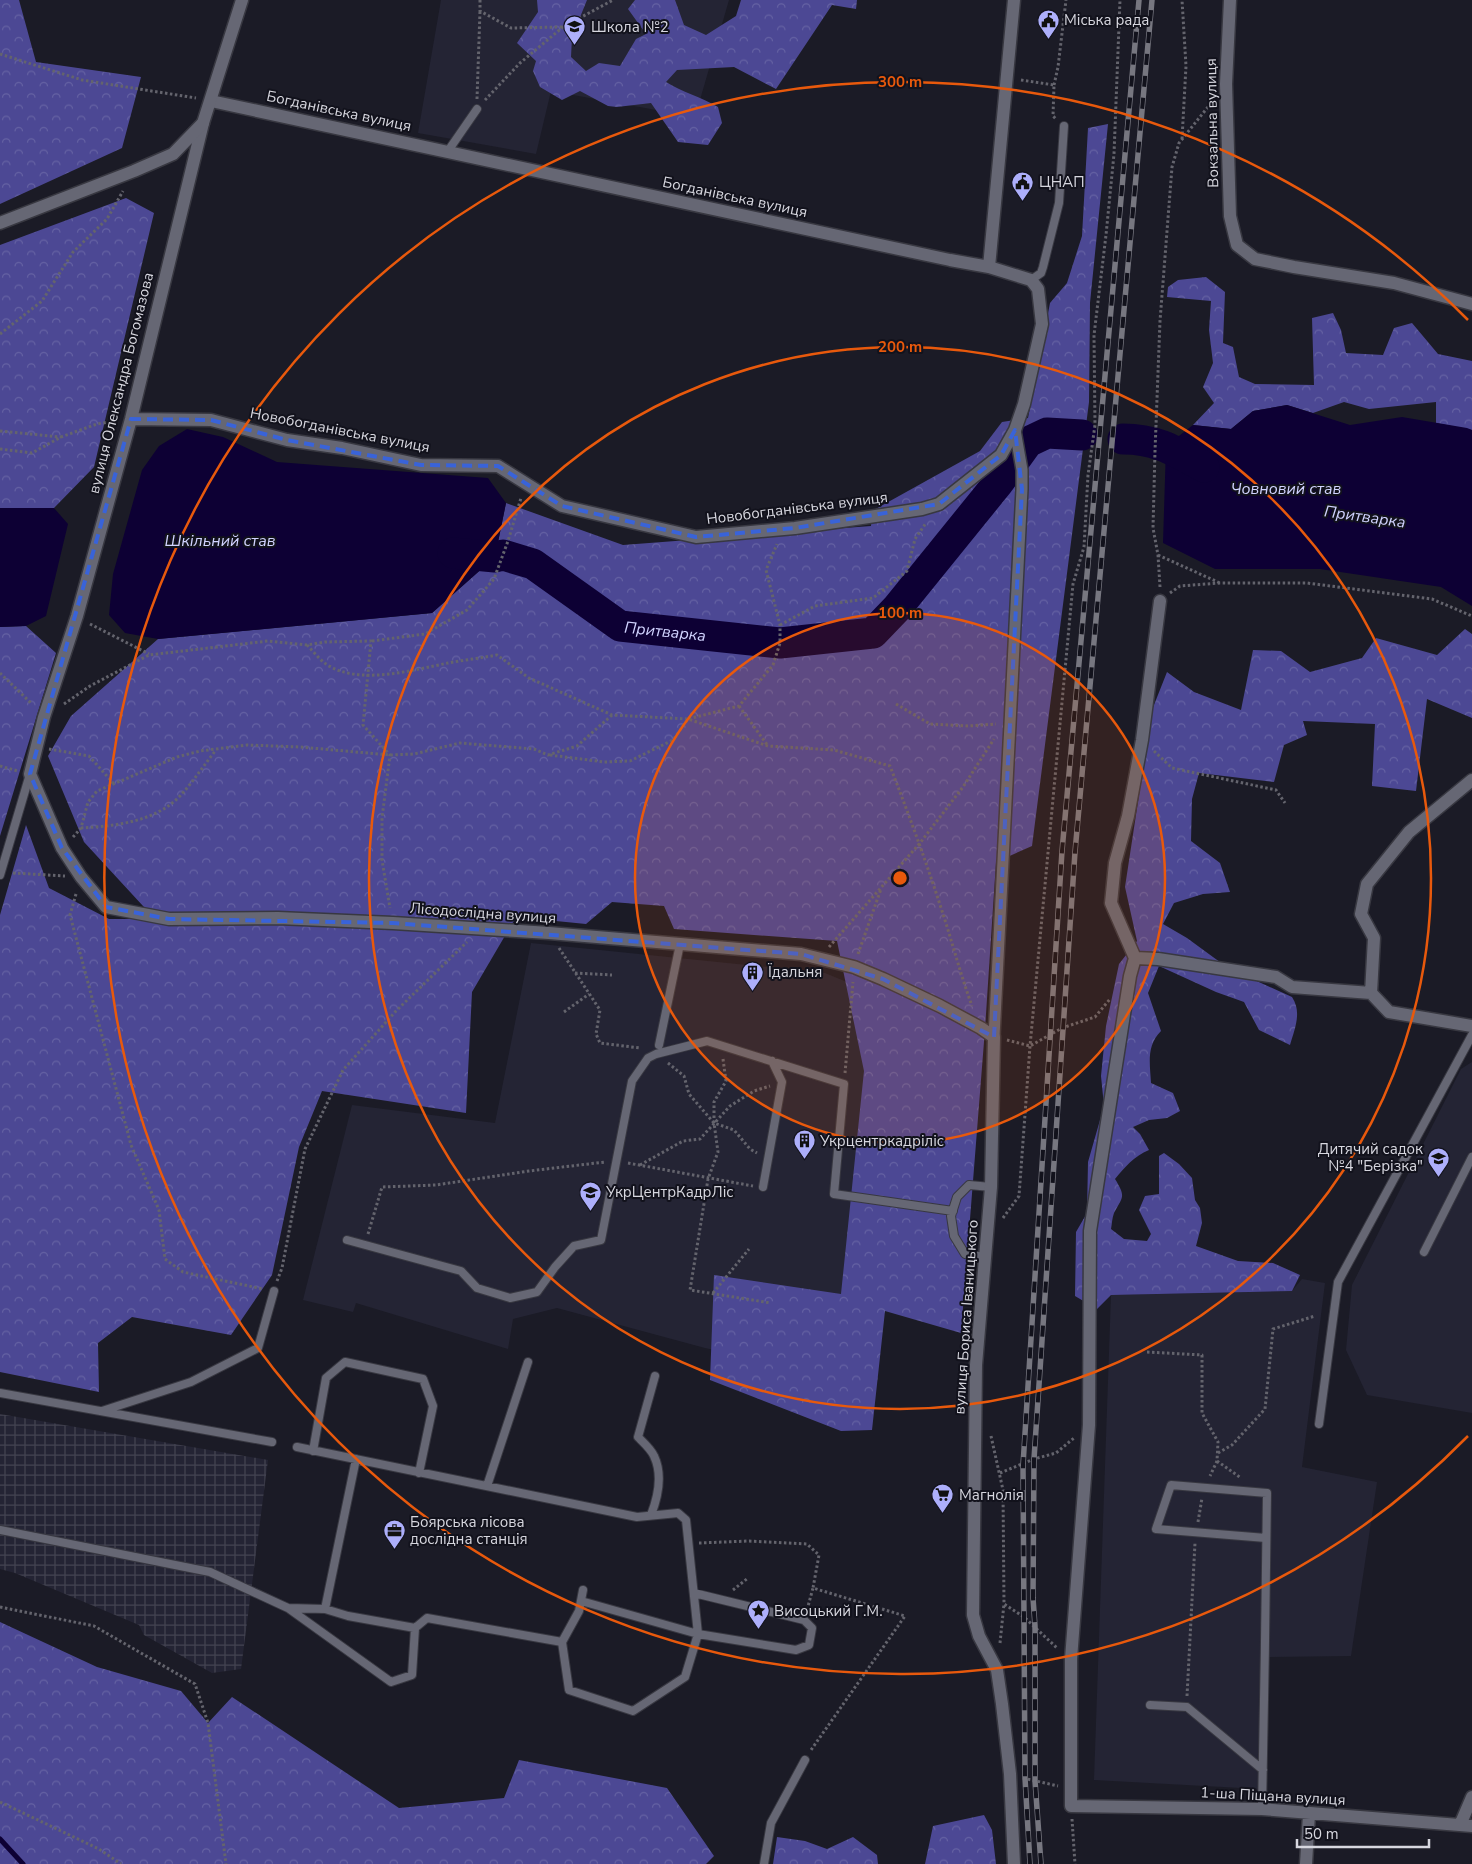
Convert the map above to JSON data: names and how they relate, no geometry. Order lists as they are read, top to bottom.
{
  "streets": {
    "street": [
      "Богданівська вулиця",
      "Вокзальна вулиця",
      "вулиця Олександра Богомазова",
      "Новобогданівська вулиця",
      "Лісодослідна вулиця",
      "вулиця Бориса Іваницького",
      "1-ша Піщана вулиця"
    ]
  },
  "crossings": [
    ["Богданівська вулиця", "вулиця Олександра Богомазова"],
    ["вулиця Олександра Богомазова", "Новобогданівська вулиця"],
    ["вулиця Олександра Богомазова", "Лісодослідна вулиця"],
    ["Лісодослідна вулиця", "вулиця Бориса Іваницького"]
  ],
  "water": ["Човновий став", "Притварка", "Шкільний став"],
  "places": {
    "public building": ["Міська рада", "ЦНАП"],
    "school or university": ["Школа №2", "Дитячий садок №4 \"Берізка\"", "УкрЦентрКадрЛіс"],
    "building": ["Їдальня", "Укрцентркадріліс"],
    "supermarket": ["Магнолія"],
    "office": ["Боярська лісова дослідна станція"],
    "place": ["Висоцький Г.М."]
  },
  "scale_bar": "50 m",
  "rings": ["300 m", "200 m", "100 m"]
}
